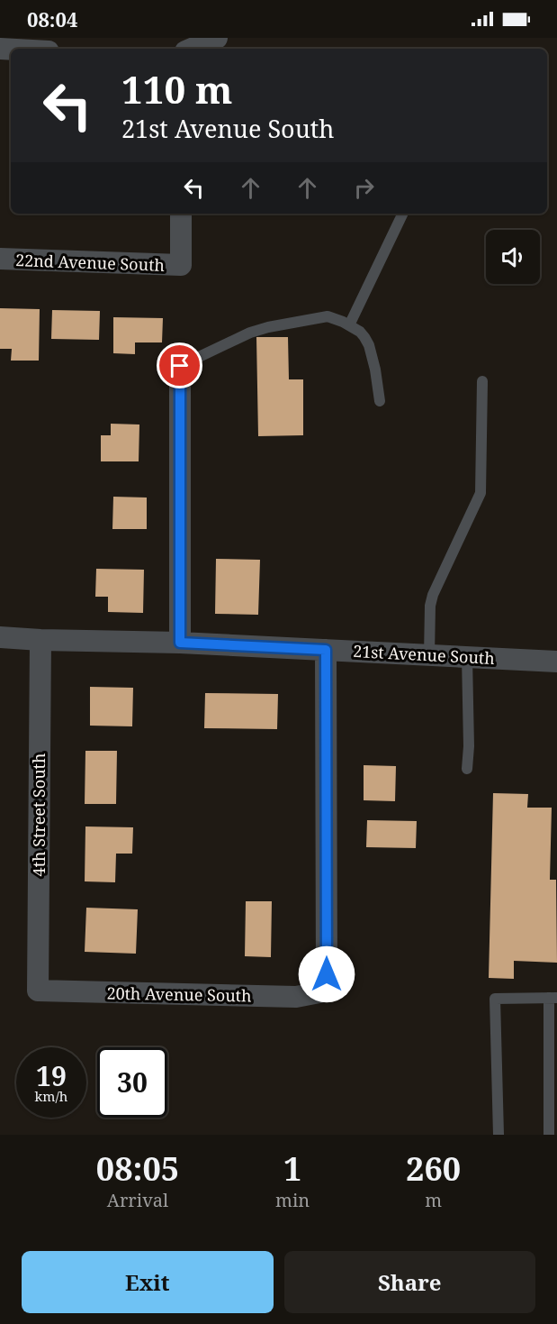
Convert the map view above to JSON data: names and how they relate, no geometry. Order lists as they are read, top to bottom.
{
  "streets": {
    "street": [
      "22nd Avenue South",
      "21st Avenue South",
      "4th Street South",
      "20th Avenue South"
    ]
  },
  "crossings": [
    ["21st Avenue South", "4th Street South"],
    ["21st Avenue South", "20th Avenue South"],
    ["4th Street South", "20th Avenue South"]
  ],
  "page": {
    "status": "08:04",
    "turn": ["110 m", "21st Avenue South"],
    "speed": "19 km/h",
    "limit": "30",
    "eta": [
      "08:05",
      "Arrival",
      "1",
      "min",
      "260",
      "m"
    ],
    "buttons": ["Exit", "Share"]
  }
}
